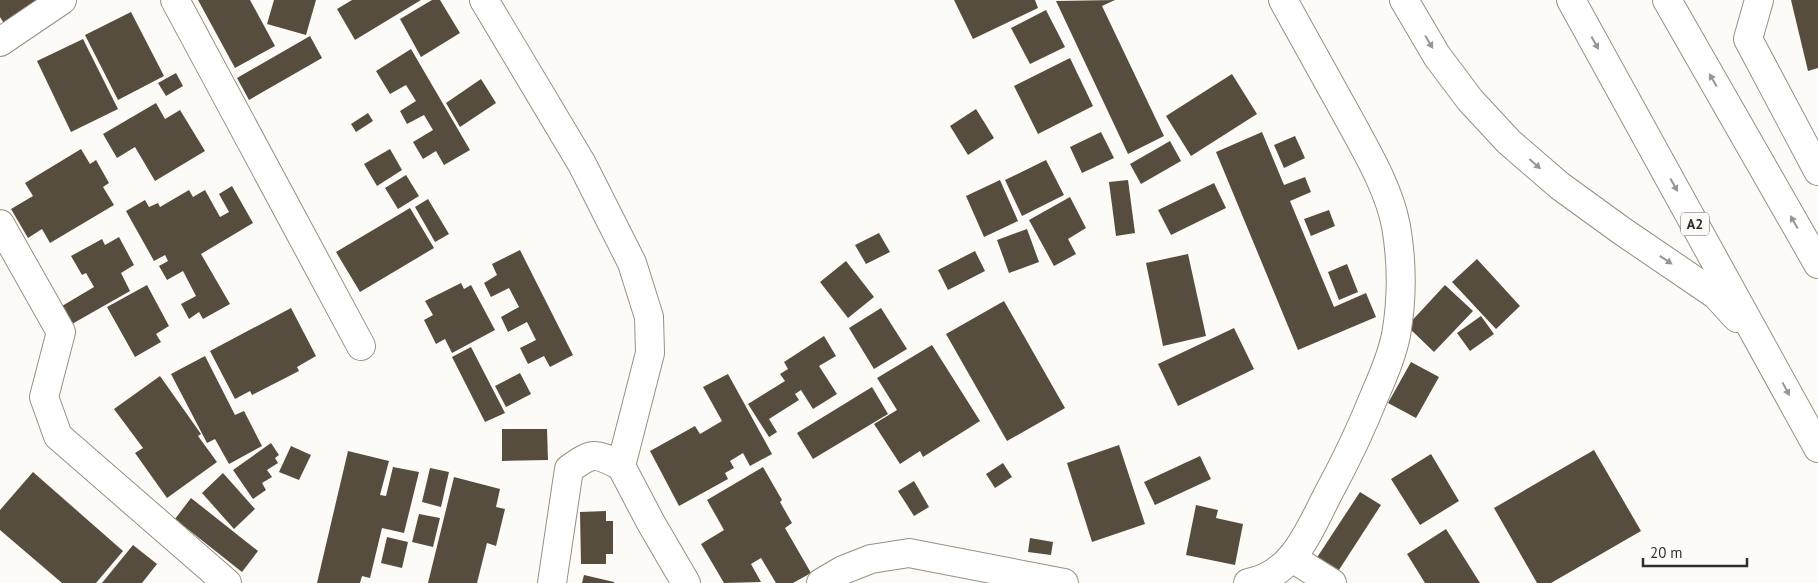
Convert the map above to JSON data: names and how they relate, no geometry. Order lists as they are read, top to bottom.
{
  "streets": {
    "main road": ["A2"]
  },
  "scale_bar": "20 m"
}
